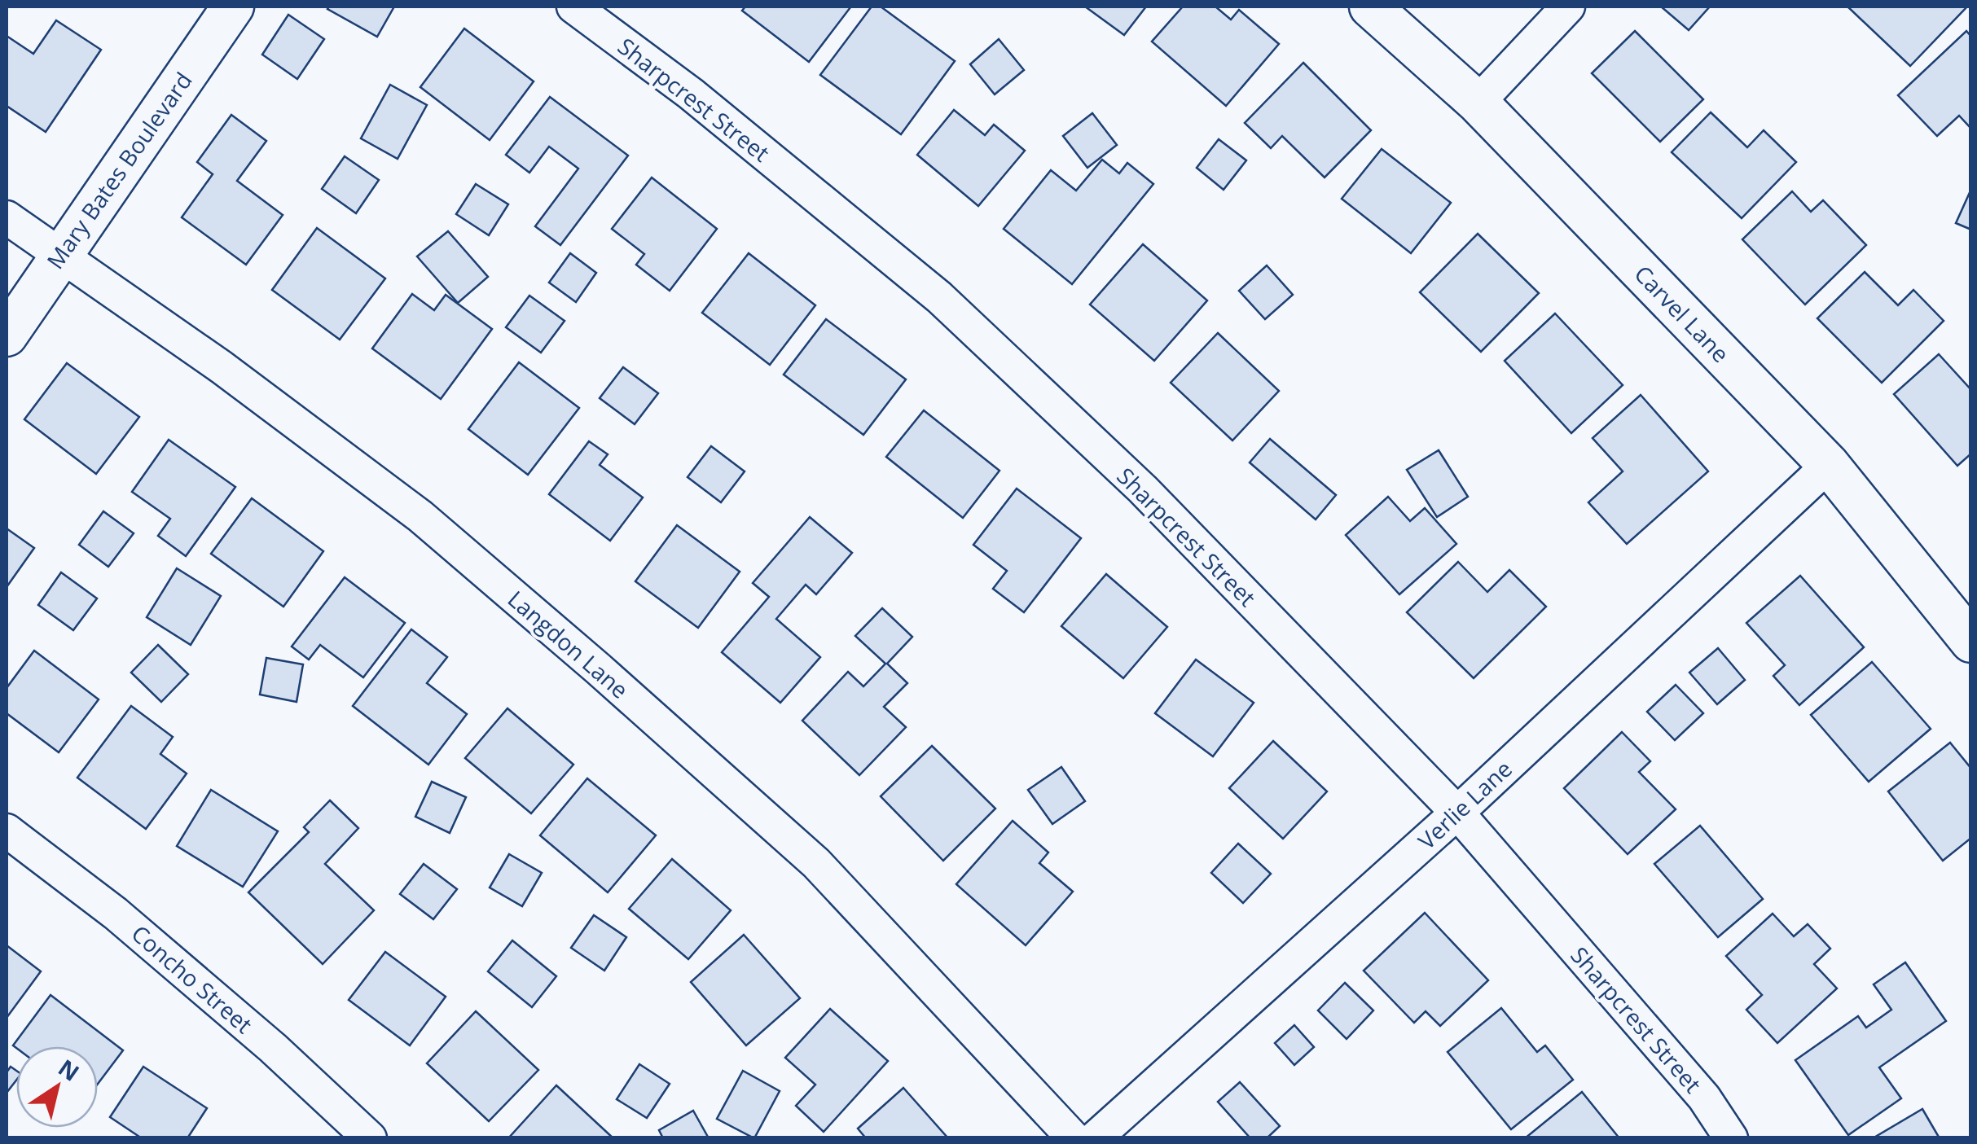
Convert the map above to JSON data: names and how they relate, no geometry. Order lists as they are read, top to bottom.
{
  "streets": {
    "street": [
      "Sharpcrest Street",
      "Mary Bates Boulevard",
      "Carvel Lane",
      "Langdon Lane",
      "Verlie Lane",
      "Concho Street"
    ]
  },
  "crossings": [
    ["Sharpcrest Street", "Verlie Lane"],
    ["Mary Bates Boulevard", "Langdon Lane"],
    ["Carvel Lane", "Verlie Lane"]
  ],
  "north": "top right"
}
